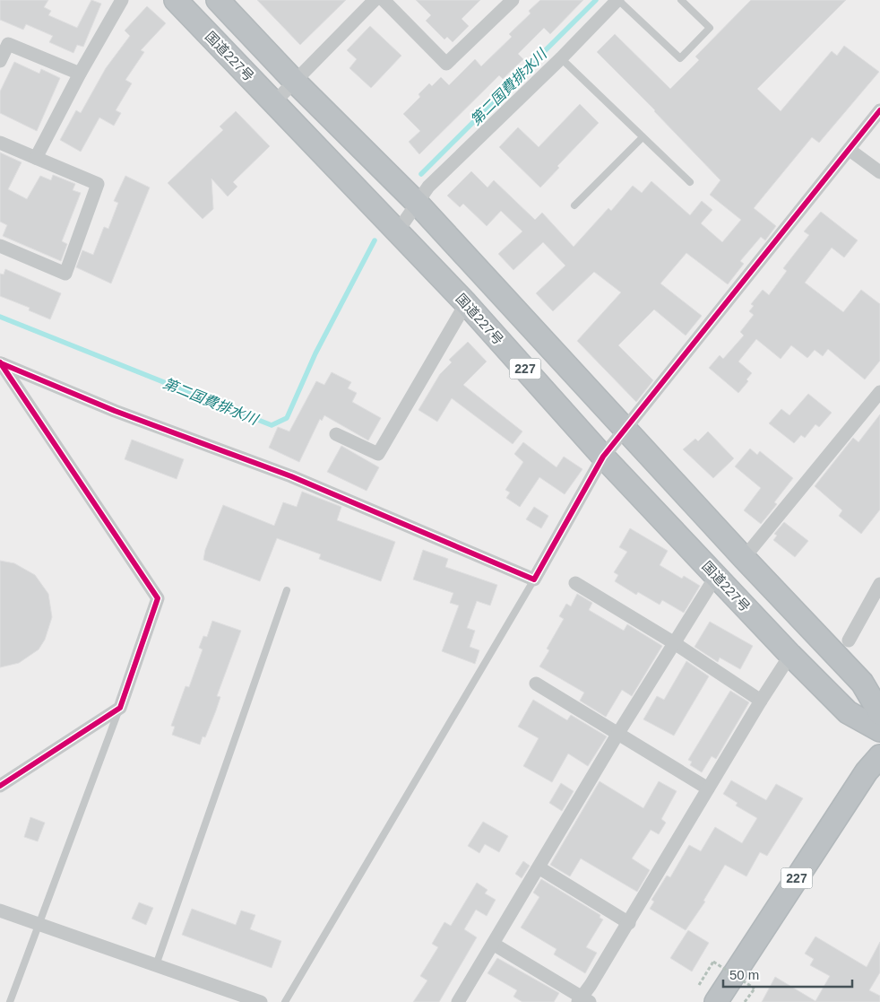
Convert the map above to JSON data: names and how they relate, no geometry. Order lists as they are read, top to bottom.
{
  "streets": {
    "highway": ["国道227号", "227"]
  },
  "water": ["第二国費排水川"],
  "scale_bar": "50 m"
}
